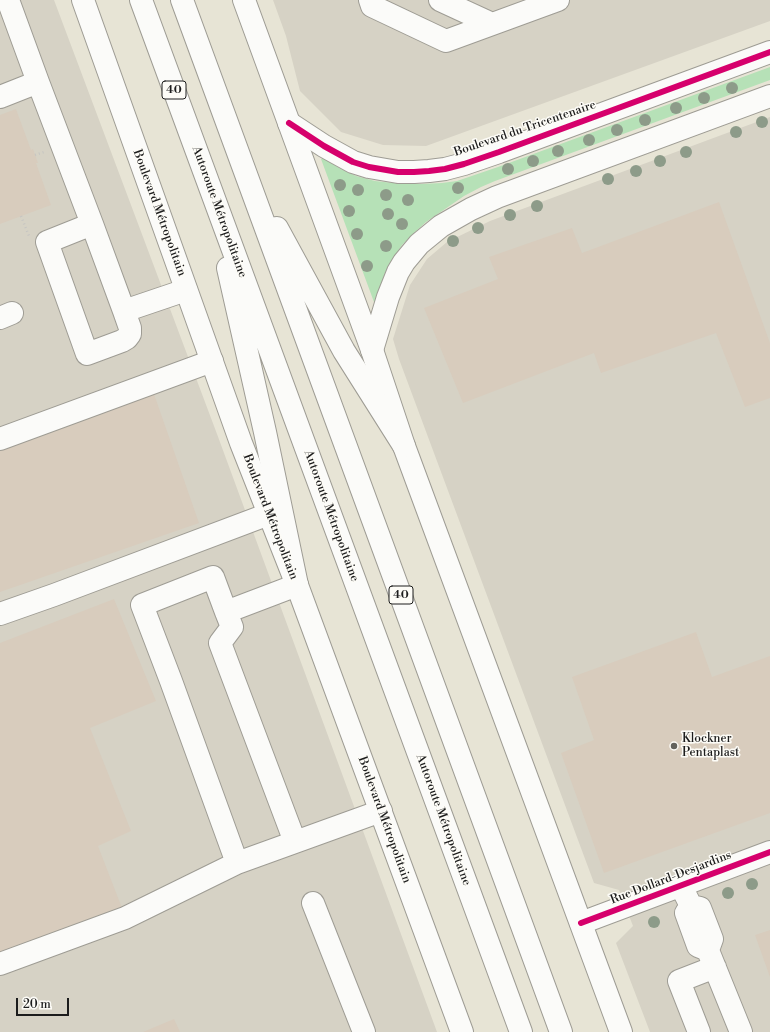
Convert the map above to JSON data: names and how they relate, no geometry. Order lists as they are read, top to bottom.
{
  "streets": {
    "main road": [
      "40",
      "Boulevard du Tricentenaire",
      "Autoroute Métropolitaine",
      "Boulevard Métropolitain",
      "Rue Dollard-Desjardins"
    ]
  },
  "places": ["Klockner Pentaplast"],
  "scale_bar": "20 m"
}
